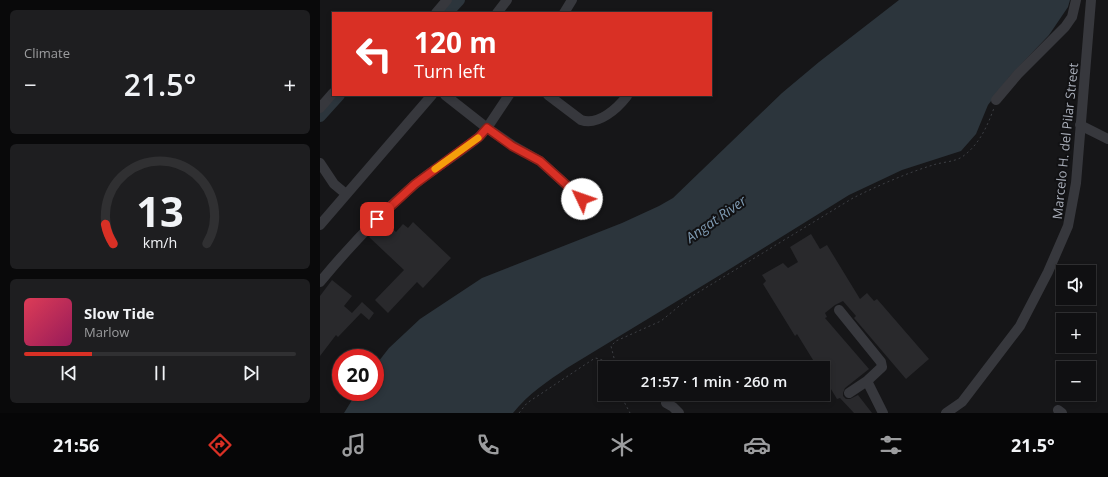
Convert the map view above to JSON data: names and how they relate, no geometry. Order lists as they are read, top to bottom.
{
  "streets": {
    "street": ["Marcelo H. del Pilar Street"]
  },
  "water": ["Angat River"],
  "page": {
    "tile": "Climate",
    "turn": ["120 m", "Turn left"],
    "heat": ["−", "21.5°", "+"],
    "map_buttons": ["+", "−"],
    "song": ["Slow Tide", "Marlow"],
    "limit": "20",
    "trip": "21:57 · 1 min · 260 m",
    "tabs": ["21:56", "21.5°"],
    "gauge": ["13", "km/h"]
  }
}
